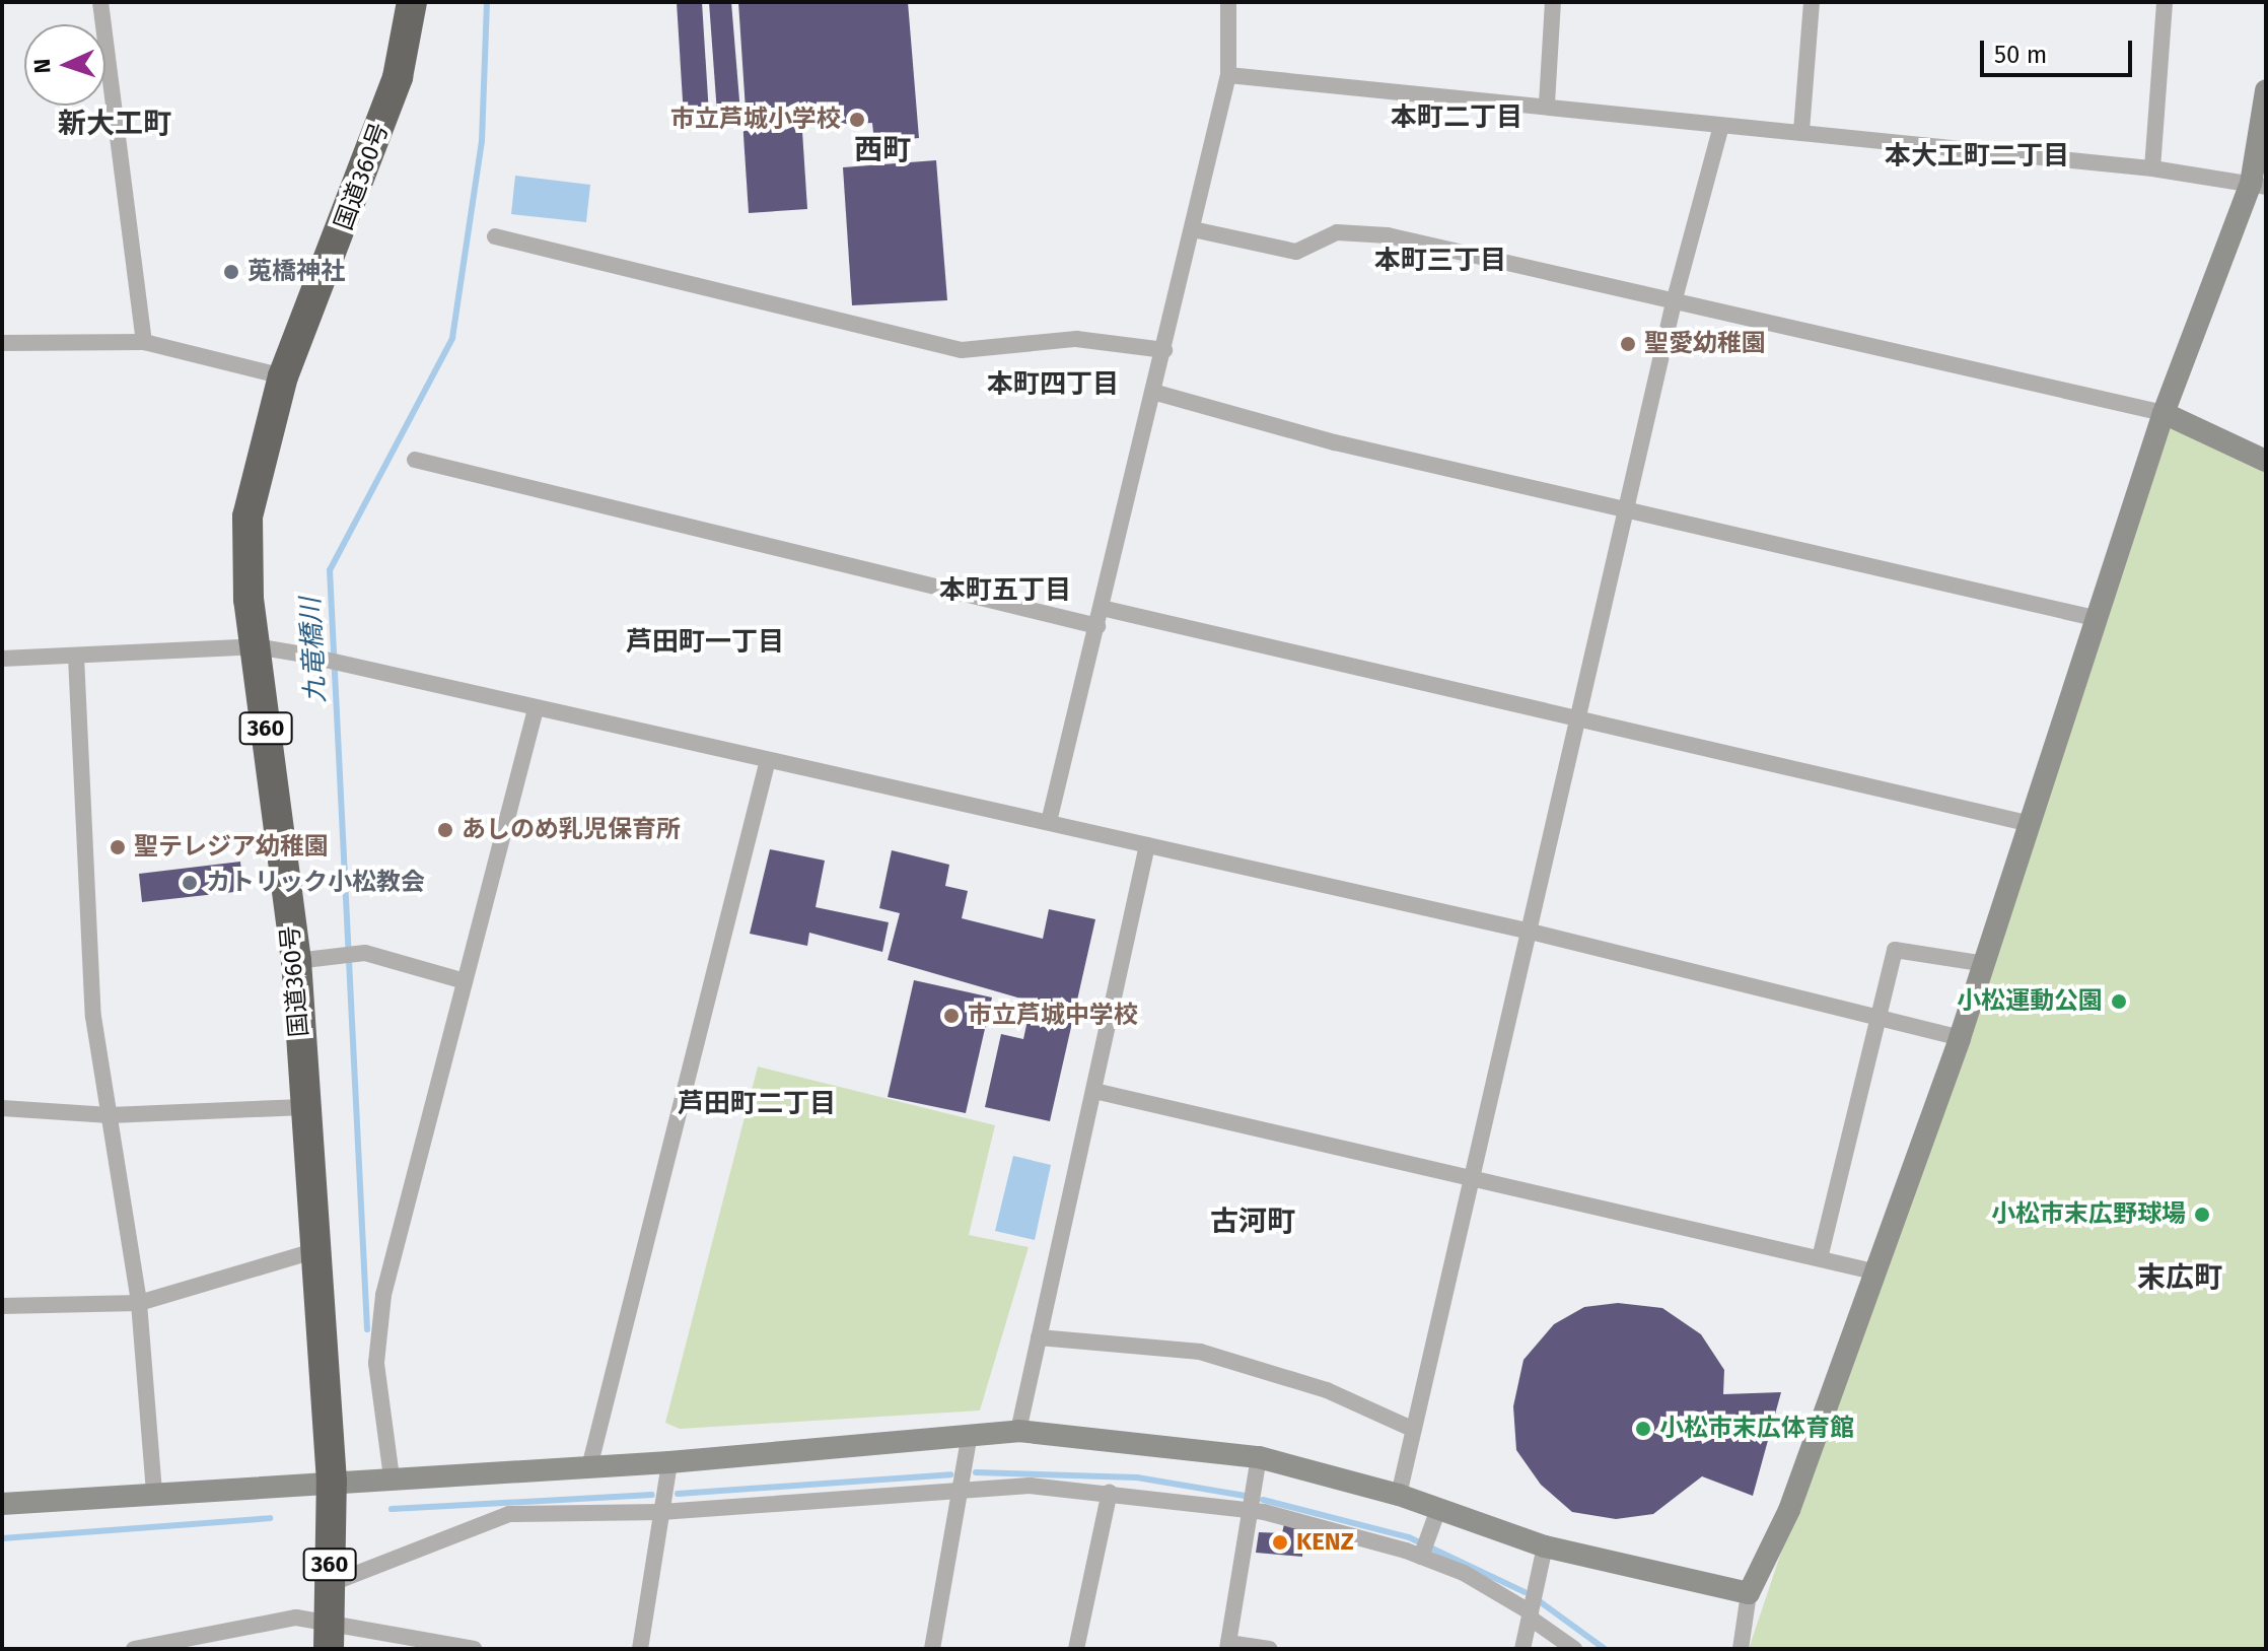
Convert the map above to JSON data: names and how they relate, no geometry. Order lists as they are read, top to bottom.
{
  "streets": {
    "highway": ["国道360号", "360"]
  },
  "districts": [
    "本町二丁目",
    "新大工町",
    "西町",
    "本大工町二丁目",
    "本町三丁目",
    "本町四丁目",
    "本町五丁目",
    "芦田町一丁目",
    "芦田町二丁目",
    "古河町",
    "末広町"
  ],
  "water": ["九竜橋川"],
  "places": [
    "市立芦城小学校",
    "莵橋神社",
    "聖愛幼稚園",
    "あしのめ乳児保育所",
    "聖テレジア幼稚園",
    "カトリック小松教会",
    "小松運動公園",
    "市立芦城中学校",
    "小松市末広野球場",
    "小松市末広体育館",
    "KENZ"
  ],
  "scale_bar": "50 m",
  "north": "left"
}
